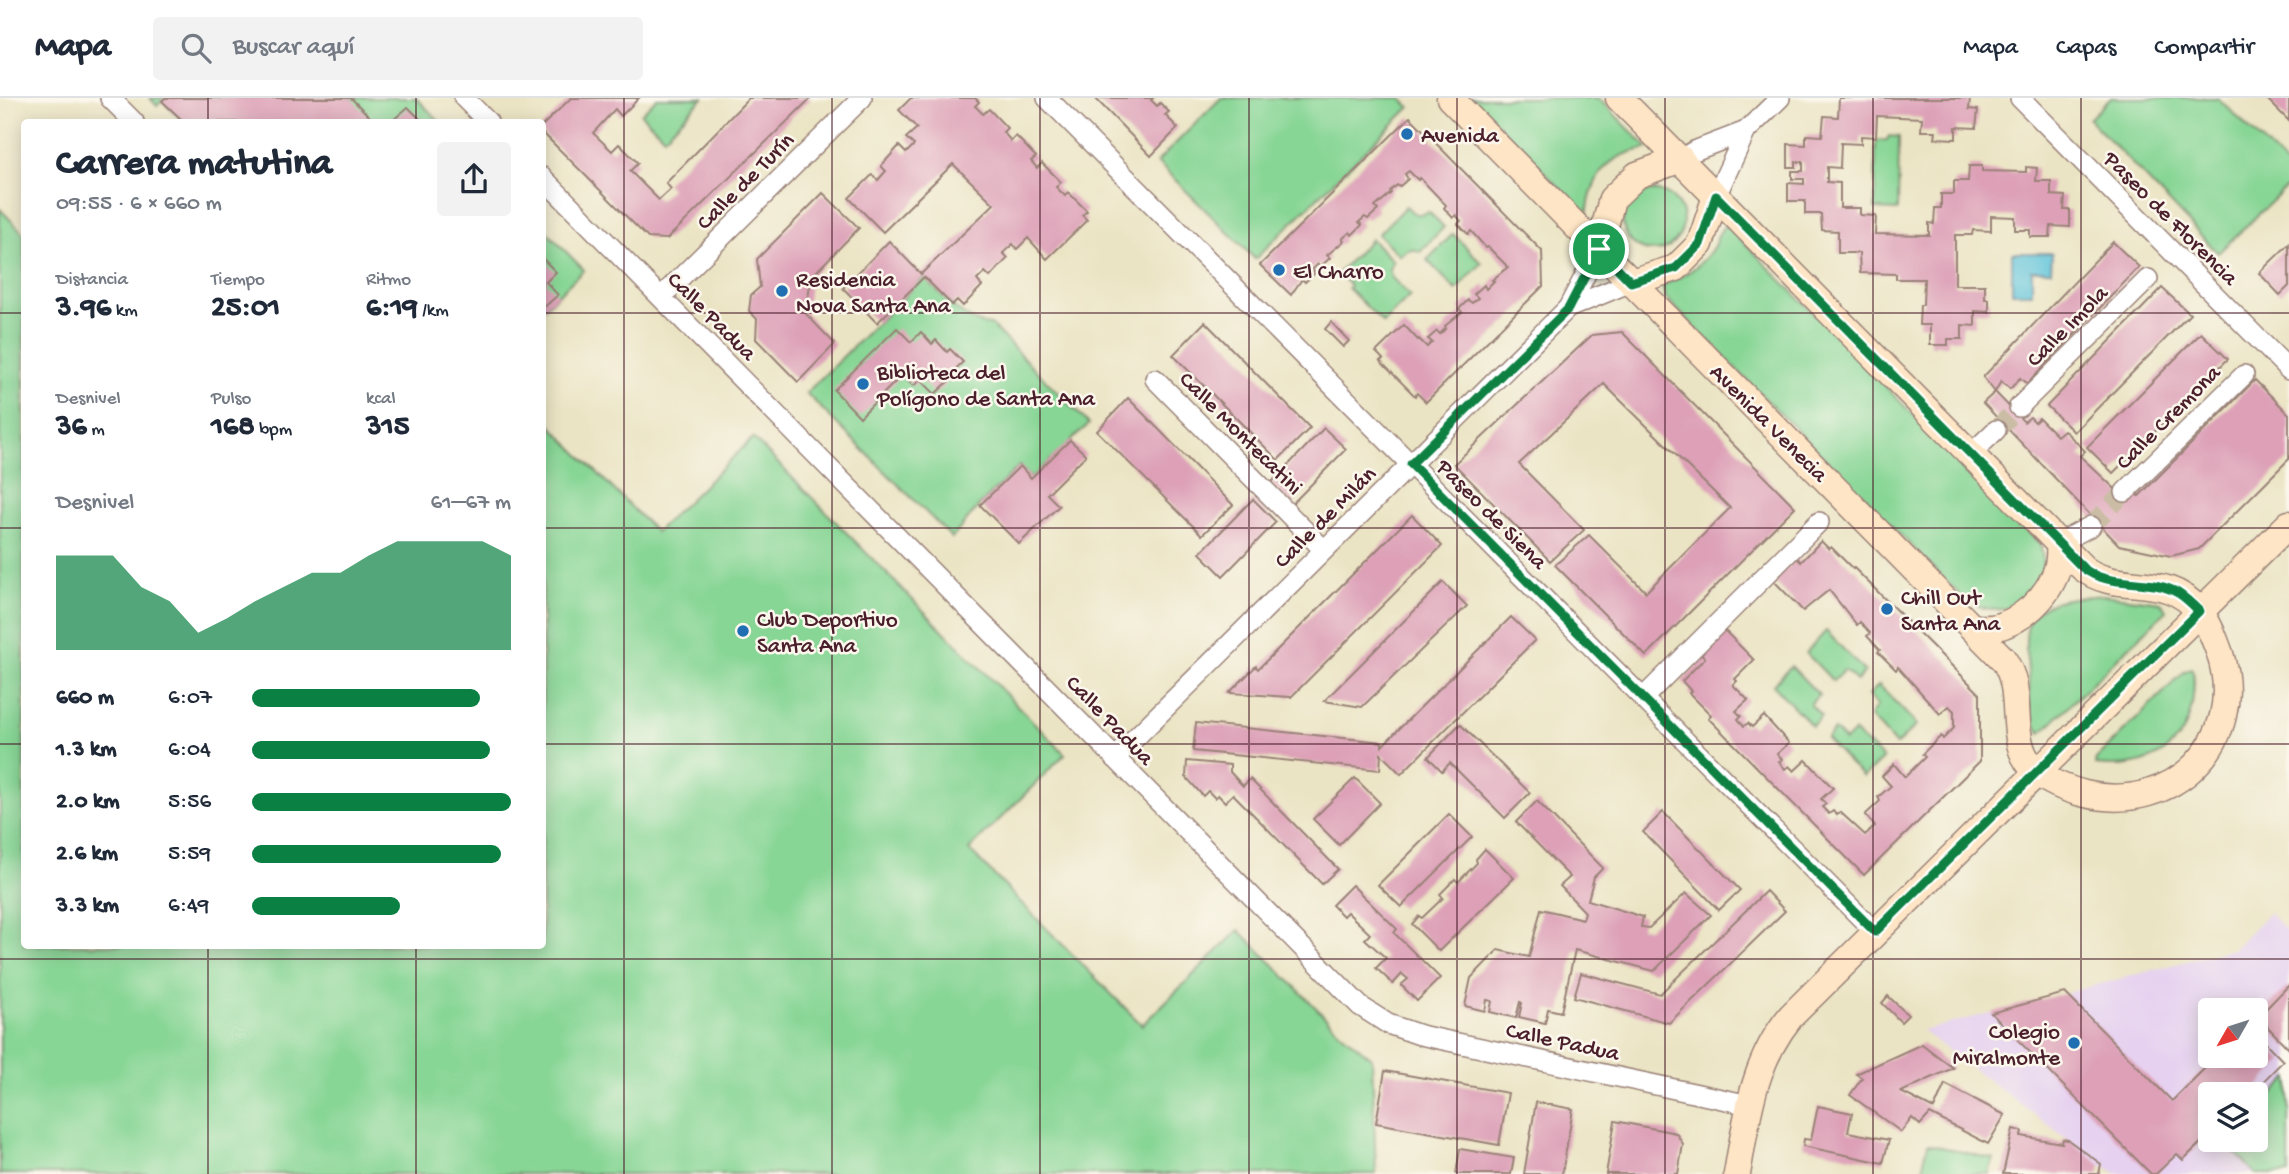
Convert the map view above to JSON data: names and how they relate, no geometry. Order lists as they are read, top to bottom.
{
  "streets": {
    "street": [
      "Calle de Turín",
      "Paseo de Florencia",
      "Calle Padua",
      "Calle Imola",
      "Calle Cremona",
      "Avenida Venecia",
      "Calle Montecatini",
      "Paseo de Siena",
      "Calle de Milán"
    ]
  },
  "crossings": [
    ["Calle de Turín", "Calle Padua"],
    ["Calle Padua", "Calle de Milán"],
    ["Avenida Venecia", "Calle de Milán"],
    ["Calle Montecatini", "Calle de Milán"],
    ["Paseo de Siena", "Calle de Milán"]
  ],
  "places": [
    "Avenida",
    "El Charro",
    "Residencia Nova Santa Ana",
    "Biblioteca del Polígono de Santa Ana",
    "Chill Out Santa Ana",
    "Club Deportivo Santa Ana",
    "Colegio Miralmonte"
  ],
  "north": "bottom left",
  "page": {
    "header": "Mapa",
    "search": "Buscar aquí",
    "nav": ["Mapa", "Capas", "Compartir"],
    "heading": ["Carrera matutina", "09:55 · 6 × 660 m"],
    "stats": [
      ["Distancia", "3.96 km"],
      ["Tiempo", "25:01"],
      ["Ritmo", "6:19 /km"],
      ["Desnivel", "36 m"],
      ["Pulso", "168 bpm"],
      ["kcal", "315"]
    ],
    "chart": ["Desnivel", "61–67 m"],
    "list": [
      {
        "name": "660 m",
        "note": "6:07"
      },
      {
        "name": "1.3 km",
        "note": "6:04"
      },
      {
        "name": "2.0 km",
        "note": "5:56"
      },
      {
        "name": "2.6 km",
        "note": "5:59"
      },
      {
        "name": "3.3 km",
        "note": "6:49"
      }
    ]
  }
}
